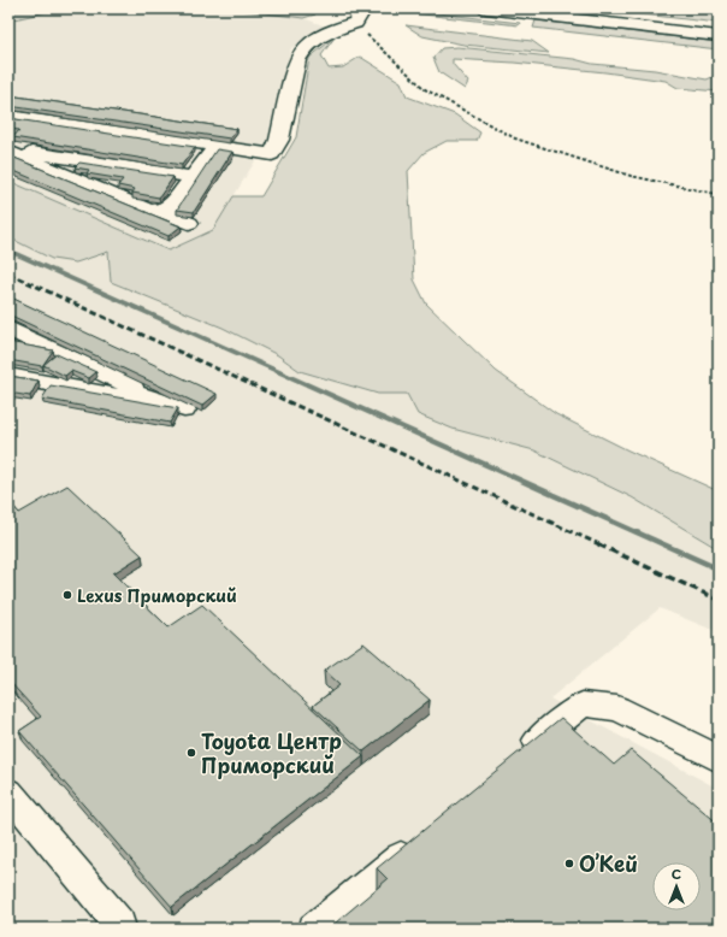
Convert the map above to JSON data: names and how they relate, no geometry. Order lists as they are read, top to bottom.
{
  "places": ["Lexus Приморский", "Toyota Центр Приморский", "О’Кей"],
  "north": "top"
}
